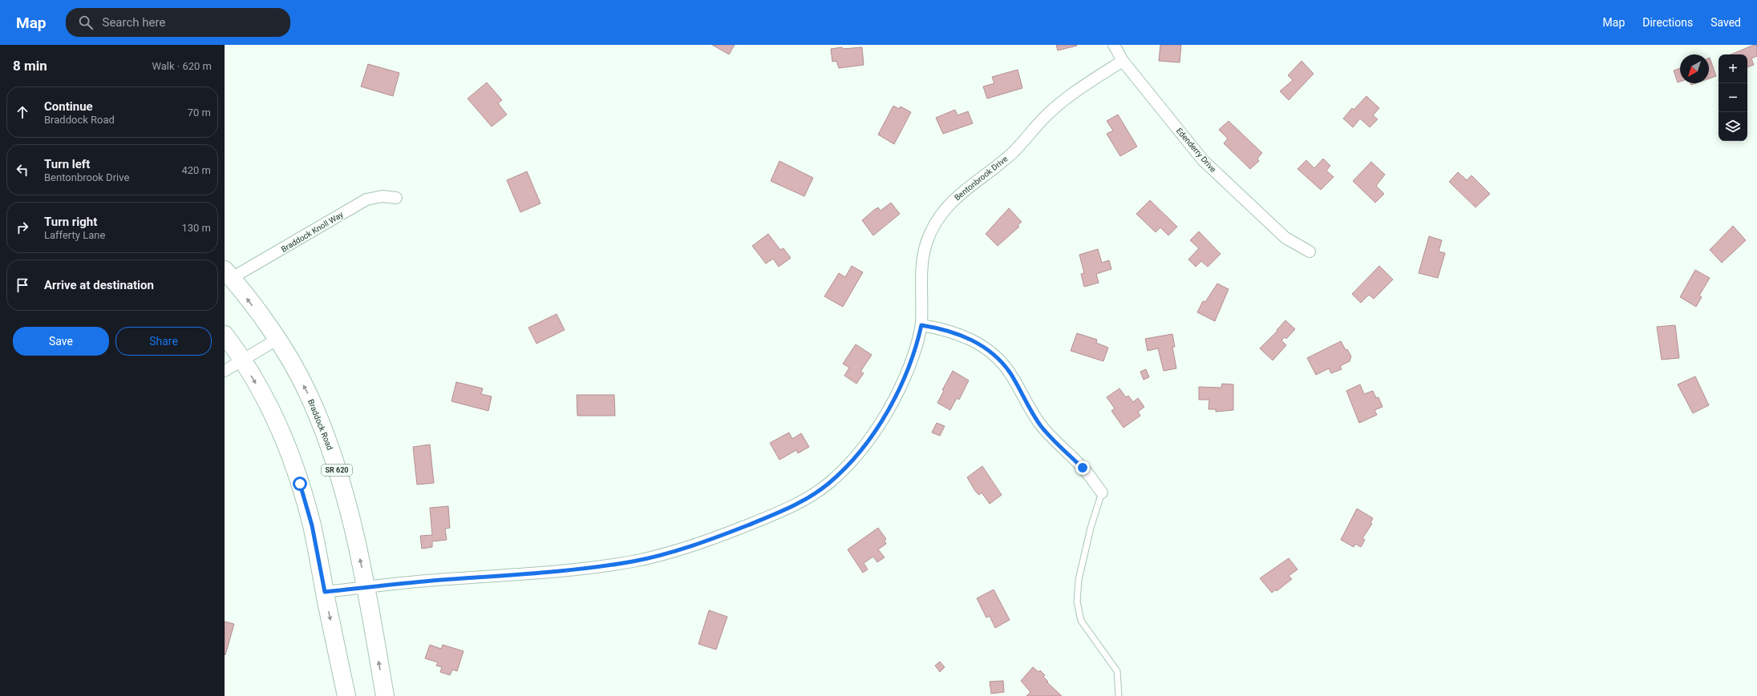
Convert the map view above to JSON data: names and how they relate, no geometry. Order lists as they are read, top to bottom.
{
  "streets": {
    "main road": ["Braddock Road", "SR 620"],
    "street": ["Edenderry Drive", "Bentonbrook Drive", "Braddock Knoll Way"]
  },
  "crossings": [
    ["Edenderry Drive", "Bentonbrook Drive"],
    ["Bentonbrook Drive", "Braddock Road"],
    ["Braddock Knoll Way", "Braddock Road"]
  ],
  "north": "bottom left",
  "page": {
    "header": "Map",
    "search": "Search here",
    "nav": ["Map", "Directions", "Saved"],
    "heading": ["8 min", "Walk · 620 m"],
    "map_buttons": ["+", "−"],
    "list": [
      ["Continue", "Braddock Road", "70 m"],
      ["Turn left", "Bentonbrook Drive", "420 m"],
      ["Turn right", "Lafferty Lane", "130 m"],
      "Arrive at destination"
    ],
    "buttons": ["Save", "Share"]
  }
}
